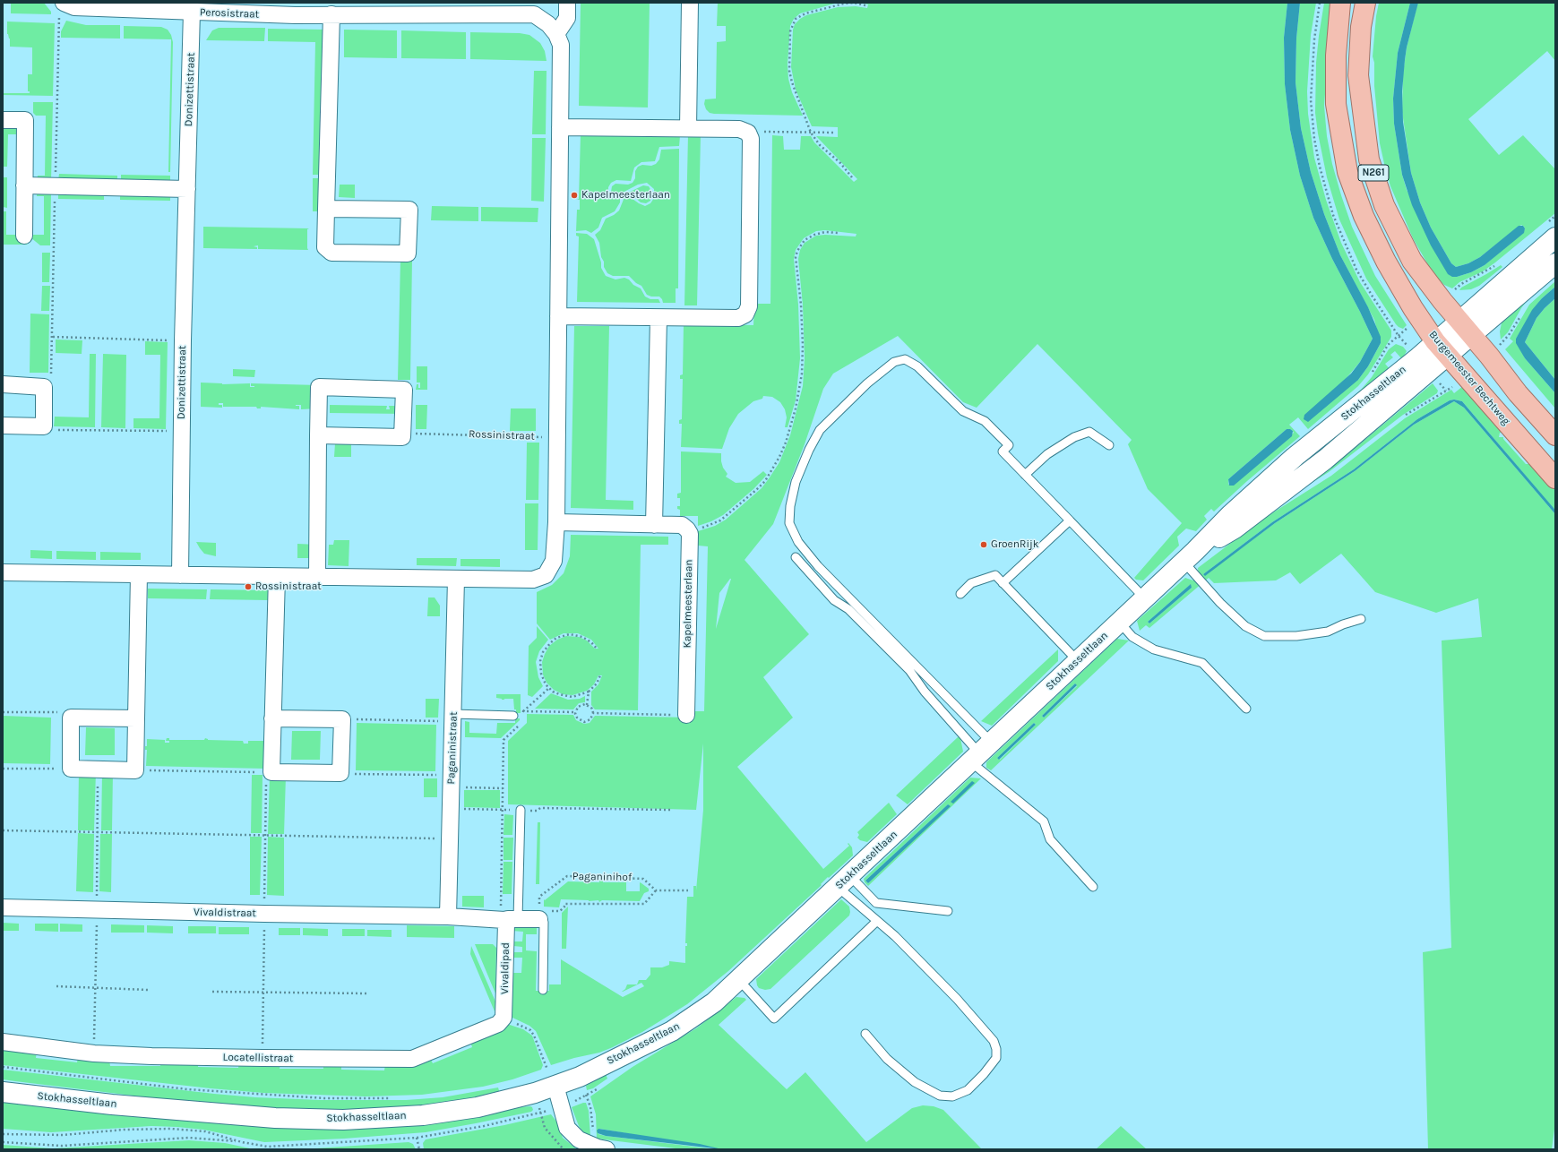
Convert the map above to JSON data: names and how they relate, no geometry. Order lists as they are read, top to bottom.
{
  "streets": {
    "main road": ["N261", "Burgemeester Bechtweg"],
    "street": [
      "Perosistraat",
      "Donizettistraat",
      "Stokhasseltlaan",
      "Kapelmeesterlaan",
      "Paganinistraat",
      "Vivaldistraat",
      "Vivaldipad",
      "Locatellistraat"
    ],
    "path": ["Rossinistraat", "Paganinihof"]
  },
  "crossings": [
    ["Perosistraat", "Donizettistraat"],
    ["N261", "Stokhasseltlaan"],
    ["Burgemeester Bechtweg", "Stokhasseltlaan"],
    ["Paganinistraat", "Vivaldistraat"],
    ["Vivaldipad", "Locatellistraat"]
  ],
  "places": ["Kapelmeesterlaan", "GroenRijk", "Rossinistraat"]
}
